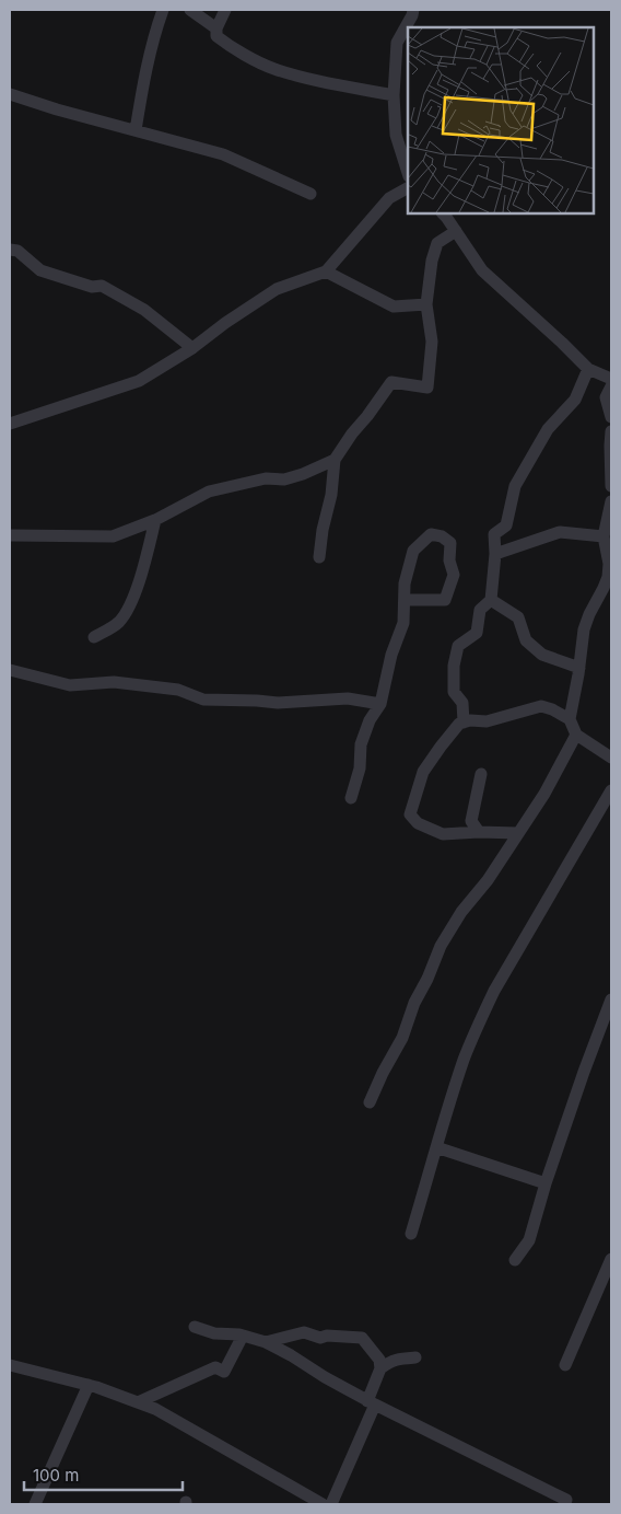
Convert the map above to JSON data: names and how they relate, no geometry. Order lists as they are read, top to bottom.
{
  "scale_bar": "100 m"
}
